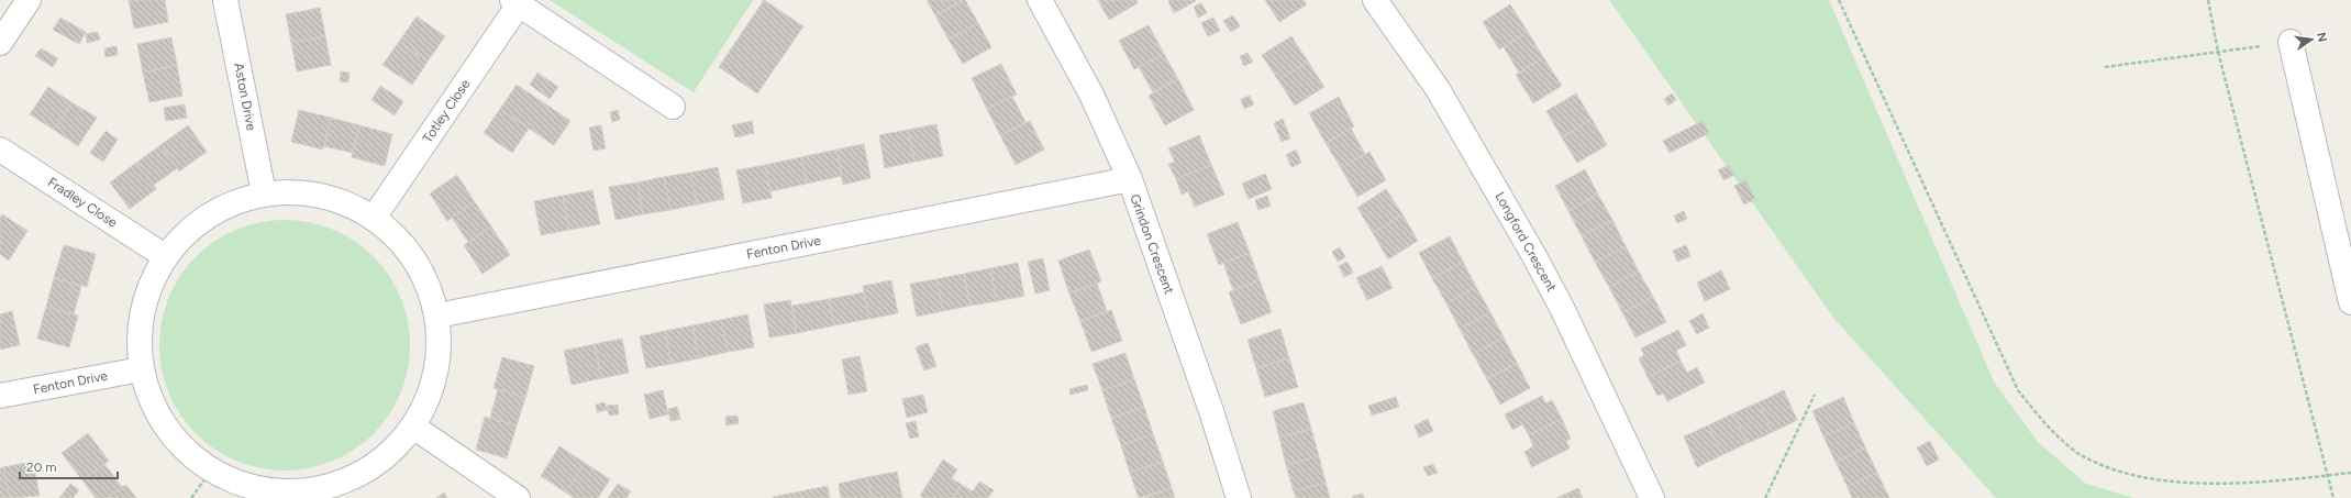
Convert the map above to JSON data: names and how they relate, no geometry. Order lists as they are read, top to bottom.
{
  "streets": {
    "street": [
      "Aston Drive",
      "Totley Close",
      "Fradley Close",
      "Longford Crescent",
      "Grindon Crescent",
      "Fenton Drive"
    ]
  },
  "crossings": [
    ["Grindon Crescent", "Fenton Drive"]
  ],
  "scale_bar": "20 m",
  "north": "right"
}
